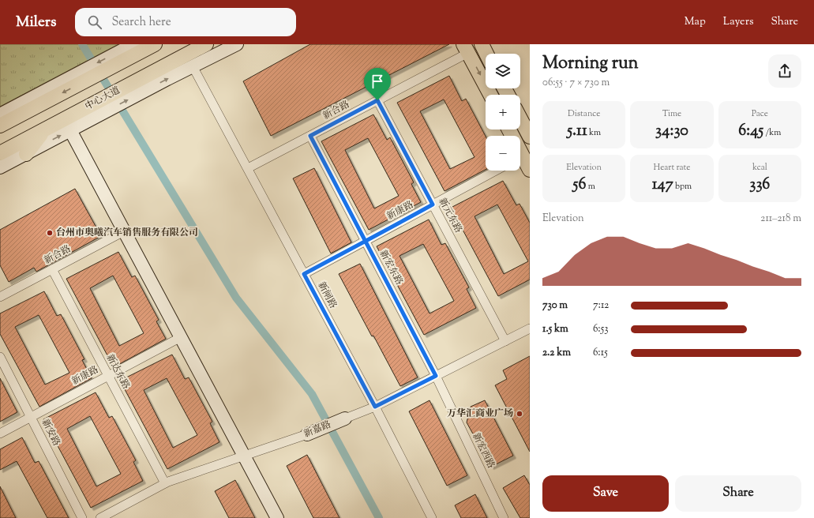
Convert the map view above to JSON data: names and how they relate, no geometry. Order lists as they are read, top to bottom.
{
  "streets": {
    "main road": ["中心大道"],
    "street": [
      "新合路",
      "新康路",
      "新元东路",
      "新宏东路",
      "新闸路",
      "新达东路",
      "新嘉路",
      "新安路",
      "新宏西路"
    ]
  },
  "crossings": [
    ["新合路", "新元东路"],
    ["新合路", "新宏东路"],
    ["新合路", "新闸路"],
    ["新合路", "新达东路"],
    ["新康路", "新元东路"],
    ["新康路", "新宏东路"],
    ["新康路", "新闸路"],
    ["新康路", "新达东路"],
    ["新康路", "新安路"],
    ["新元东路", "新嘉路"],
    ["新宏东路", "新嘉路"],
    ["新宏东路", "新宏西路"],
    ["新闸路", "新嘉路"],
    ["新达东路", "新嘉路"],
    ["新嘉路", "新宏西路"]
  ],
  "places": ["台州市奥曦汽车销售服务有限公司", "万华汇商业广场"],
  "page": {
    "header": "Milers",
    "search": "Search here",
    "nav": ["Map", "Layers", "Share"],
    "heading": ["Morning run", "06:55 · 7 × 730 m"],
    "map_buttons": ["+", "−"],
    "stats": [
      ["Distance", "5.11 km"],
      ["Time", "34:30"],
      ["Pace", "6:45 /km"],
      ["Elevation", "56 m"],
      ["Heart rate", "147 bpm"],
      ["kcal", "336"]
    ],
    "chart": ["Elevation", "211–218 m"],
    "list": [
      {
        "name": "730 m",
        "note": "7:12"
      },
      {
        "name": "1.5 km",
        "note": "6:53"
      },
      {
        "name": "2.2 km",
        "note": "6:15"
      }
    ],
    "buttons": ["Save", "Share"]
  }
}
